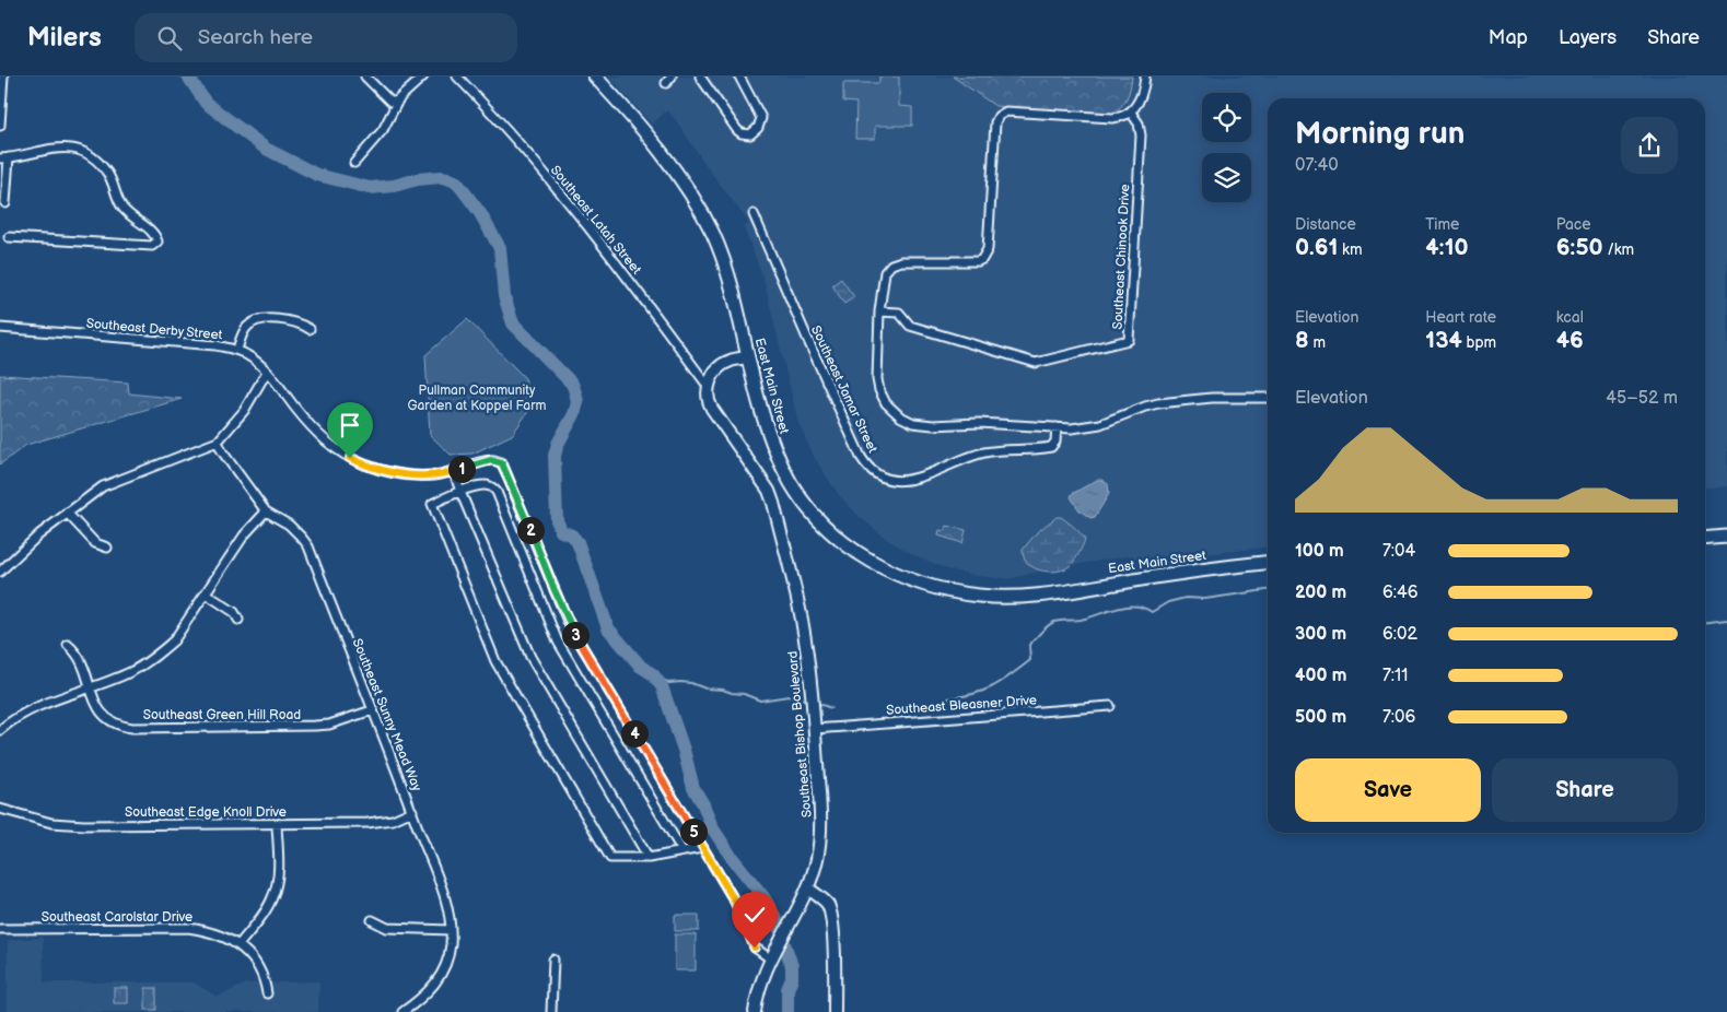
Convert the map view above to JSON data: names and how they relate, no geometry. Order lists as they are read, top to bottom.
{
  "streets": {
    "main road": ["East Main Street"],
    "street": [
      "Southeast Latah Street",
      "Southeast Chinook Drive",
      "Southeast Derby Street",
      "Southeast Jamar Street",
      "Southeast Bleasner Drive",
      "Southeast Green Hill Road",
      "Southeast Sunny Mead Way",
      "Southeast Bishop Boulevard",
      "Southeast Edge Knoll Drive",
      "Southeast Carolstar Drive"
    ]
  },
  "crossings": [
    ["Southeast Latah Street", "Southeast Bishop Boulevard"],
    ["Southeast Bleasner Drive", "Southeast Bishop Boulevard"],
    ["Southeast Green Hill Road", "Southeast Sunny Mead Way"],
    ["Southeast Sunny Mead Way", "Southeast Edge Knoll Drive"]
  ],
  "parks": ["Pullman Community Garden at Koppel Farm"],
  "page": {
    "header": "Milers",
    "search": "Search here",
    "nav": ["Map", "Layers", "Share"],
    "heading": ["Morning run", "07:40"],
    "stats": [
      ["Distance", "0.61 km"],
      ["Time", "4:10"],
      ["Pace", "6:50 /km"],
      ["Elevation", "8 m"],
      ["Heart rate", "134 bpm"],
      ["kcal", "46"]
    ],
    "chart": ["Elevation", "45–52 m"],
    "pins": [
      "1",
      "2",
      "3",
      "4",
      "5"
    ],
    "list": [
      {
        "name": "100 m",
        "note": "7:04"
      },
      {
        "name": "200 m",
        "note": "6:46"
      },
      {
        "name": "300 m",
        "note": "6:02"
      },
      {
        "name": "400 m",
        "note": "7:11"
      },
      {
        "name": "500 m",
        "note": "7:06"
      }
    ],
    "buttons": ["Save", "Share"]
  }
}
